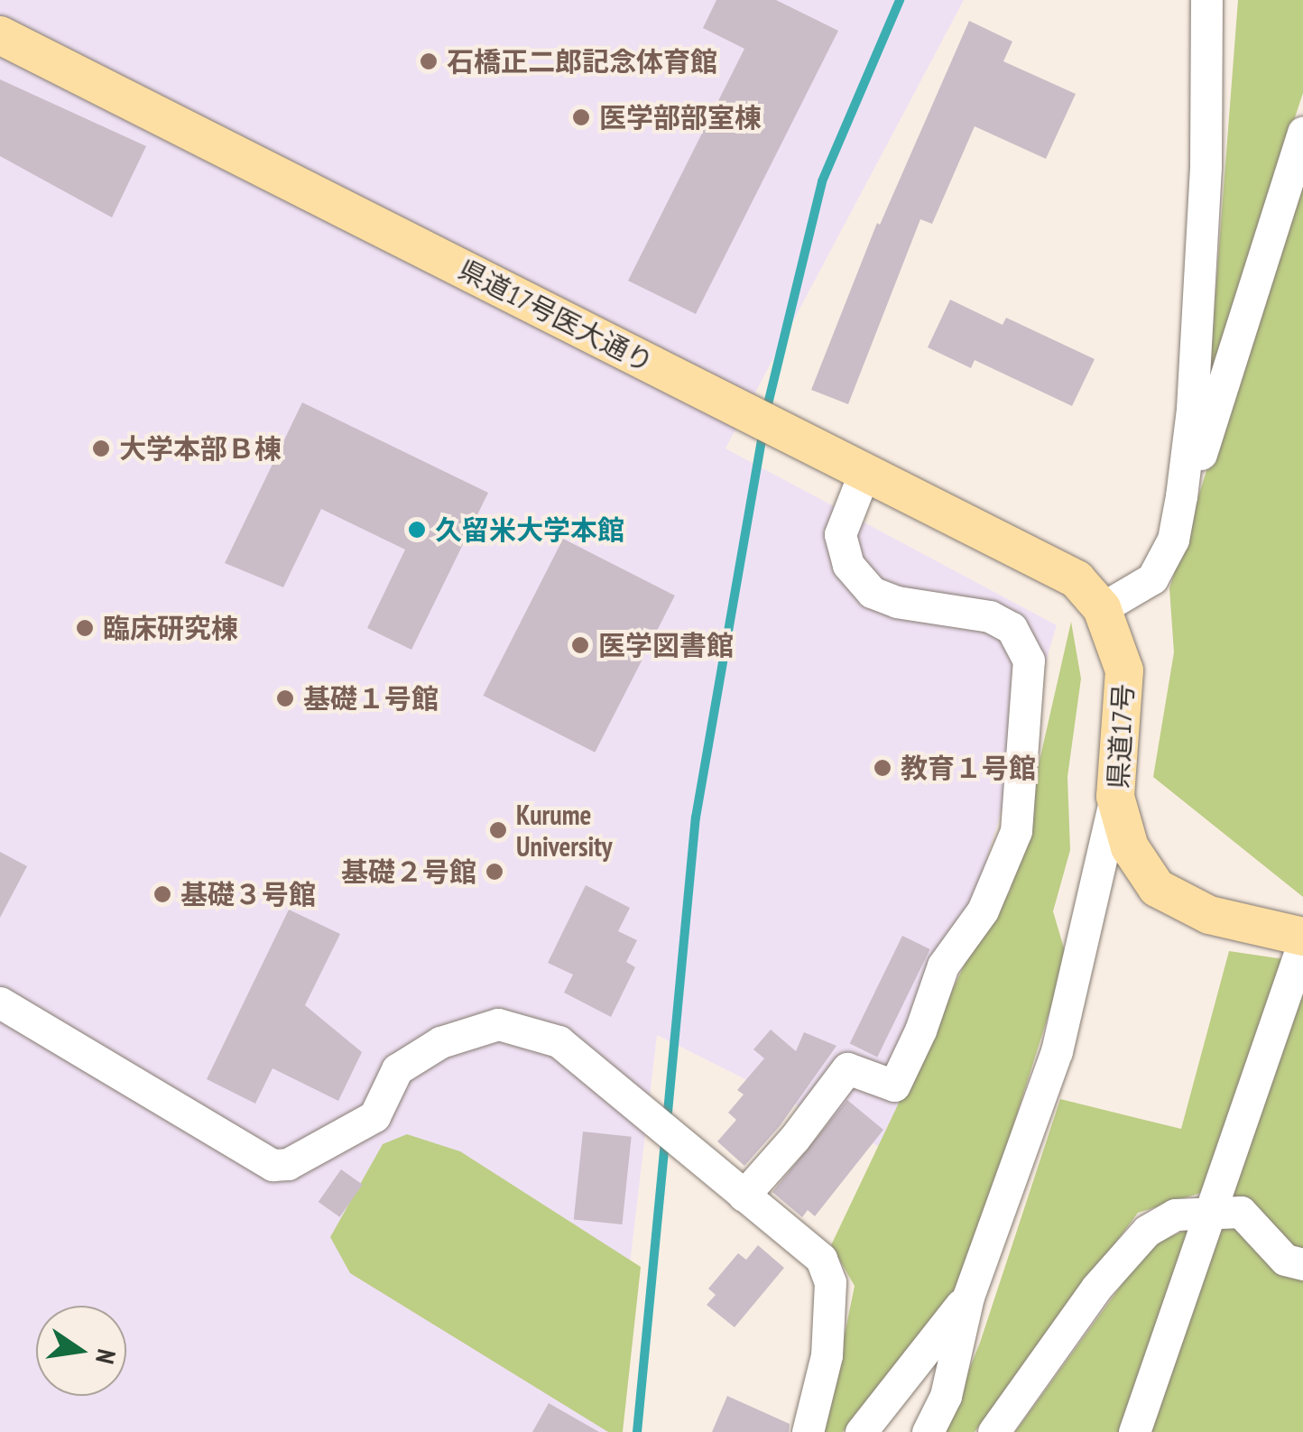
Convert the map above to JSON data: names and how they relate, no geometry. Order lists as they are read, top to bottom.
{
  "streets": {
    "main road": ["県道17号医大通り", "県道17号"]
  },
  "crossings": [
    ["県道17号医大通り", "県道17号"]
  ],
  "places": [
    "石橋正二郎記念体育館",
    "医学部部室棟",
    "大学本部Ｂ棟",
    "久留米大学本館",
    "臨床研究棟",
    "医学図書館",
    "基礎１号館",
    "教育１号館",
    "Kurume University",
    "基礎２号館",
    "基礎３号館"
  ],
  "north": "right"
}
